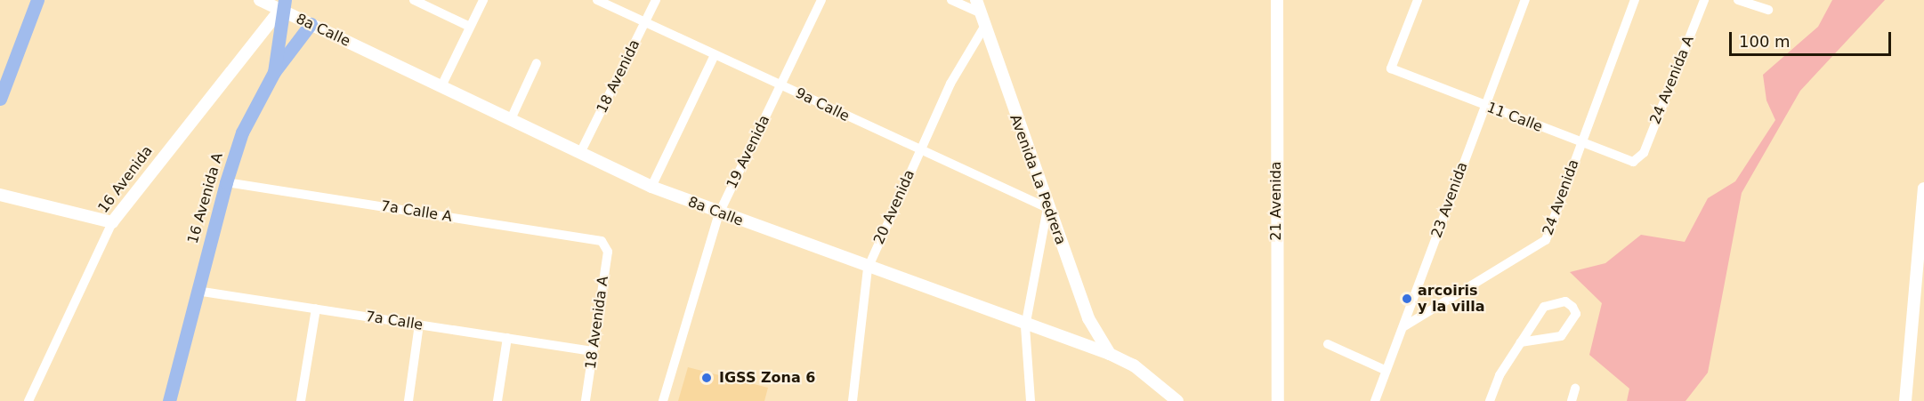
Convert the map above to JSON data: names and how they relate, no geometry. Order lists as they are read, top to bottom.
{
  "streets": {
    "main road": ["16 Avenida A"],
    "street": [
      "8a Calle",
      "18 Avenida",
      "24 Avenida A",
      "9a Calle",
      "11 Calle",
      "19 Avenida",
      "16 Avenida",
      "Avenida La Pedrera",
      "24 Avenida",
      "23 Avenida",
      "21 Avenida",
      "20 Avenida",
      "7a Calle A",
      "7a Calle",
      "18 Avenida A"
    ]
  },
  "crossings": [
    ["8a Calle", "18 Avenida"],
    ["8a Calle", "19 Avenida"],
    ["8a Calle", "16 Avenida"],
    ["8a Calle", "Avenida La Pedrera"],
    ["8a Calle", "16 Avenida A"],
    ["8a Calle", "20 Avenida"],
    ["18 Avenida", "9a Calle"],
    ["24 Avenida A", "11 Calle"],
    ["9a Calle", "19 Avenida"],
    ["9a Calle", "Avenida La Pedrera"],
    ["9a Calle", "20 Avenida"],
    ["11 Calle", "24 Avenida"],
    ["11 Calle", "23 Avenida"],
    ["16 Avenida", "16 Avenida A"],
    ["Avenida La Pedrera", "20 Avenida"],
    ["24 Avenida", "23 Avenida"],
    ["16 Avenida A", "7a Calle A"],
    ["16 Avenida A", "7a Calle"],
    ["7a Calle A", "18 Avenida A"],
    ["7a Calle", "18 Avenida A"]
  ],
  "places": ["arcoiris y la villa", "IGSS Zona 6"],
  "scale_bar": "100 m"
}
